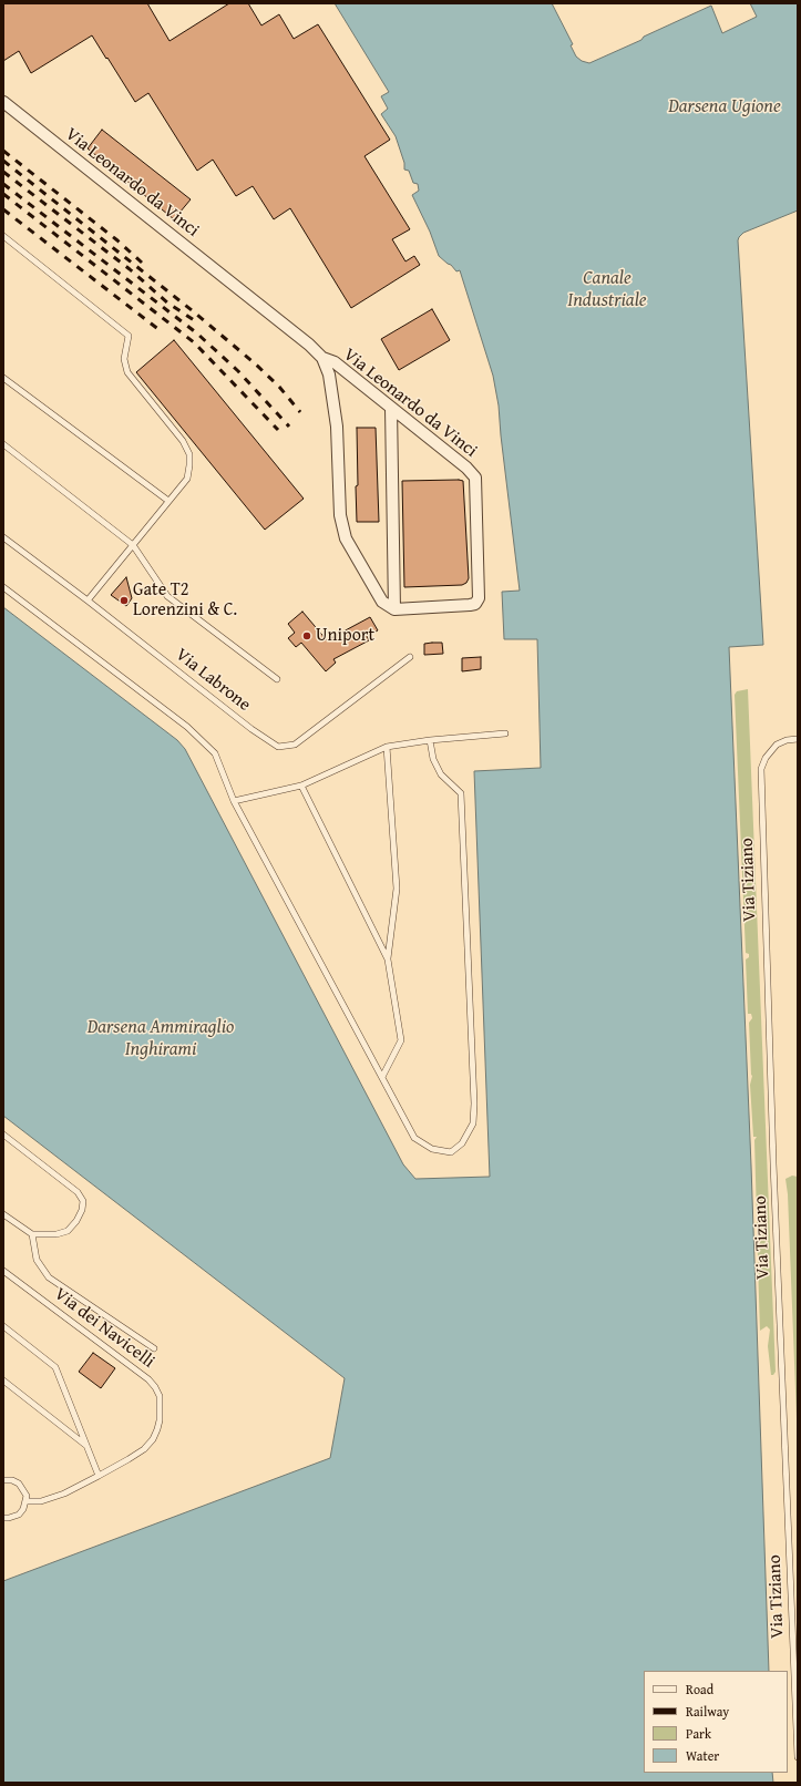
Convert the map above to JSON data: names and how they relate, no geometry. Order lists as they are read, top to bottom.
{
  "streets": {
    "street": ["Via Leonardo da Vinci"],
    "lane": ["Via Labrone", "Via Tiziano", "Via dei Navicelli"]
  },
  "water": ["Darsena Ugione", "Canale Industriale", "Darsena Ammiraglio Inghirami"],
  "places": ["Gate T2 Lorenzini & C.", "Uniport"],
  "legend": [
    "Road",
    "Railway",
    "Park",
    "Water"
  ]
}
